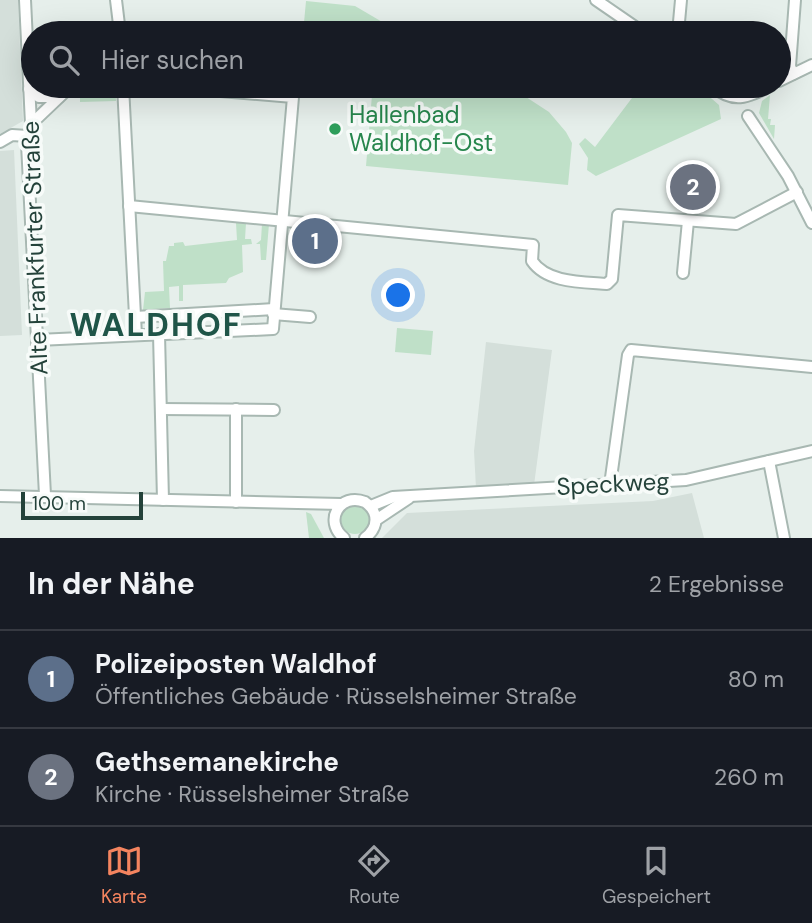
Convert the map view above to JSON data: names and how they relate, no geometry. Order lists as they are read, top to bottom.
{
  "streets": {
    "street": ["Alte Frankfurter Straße", "Speckweg"]
  },
  "crossings": [
    ["Alte Frankfurter Straße", "Speckweg"]
  ],
  "districts": ["WALDHOF"],
  "places": ["Hallenbad Waldhof-Ost"],
  "scale_bar": "100 m",
  "page": {
    "search": "Hier suchen",
    "pins": ["2", "1"],
    "scale": "100 m",
    "heading": ["In der Nähe", "2 Ergebnisse"],
    "list": [
      {
        "mark": "1",
        "name": "Polizeiposten Waldhof",
        "note": "Öffentliches Gebäude · Rüsselsheimer Straße",
        "value": "80 m"
      },
      {
        "mark": "2",
        "name": "Gethsemanekirche",
        "note": "Kirche · Rüsselsheimer Straße",
        "value": "260 m"
      }
    ],
    "nav": ["Karte", "Route", "Gespeichert"]
  }
}
